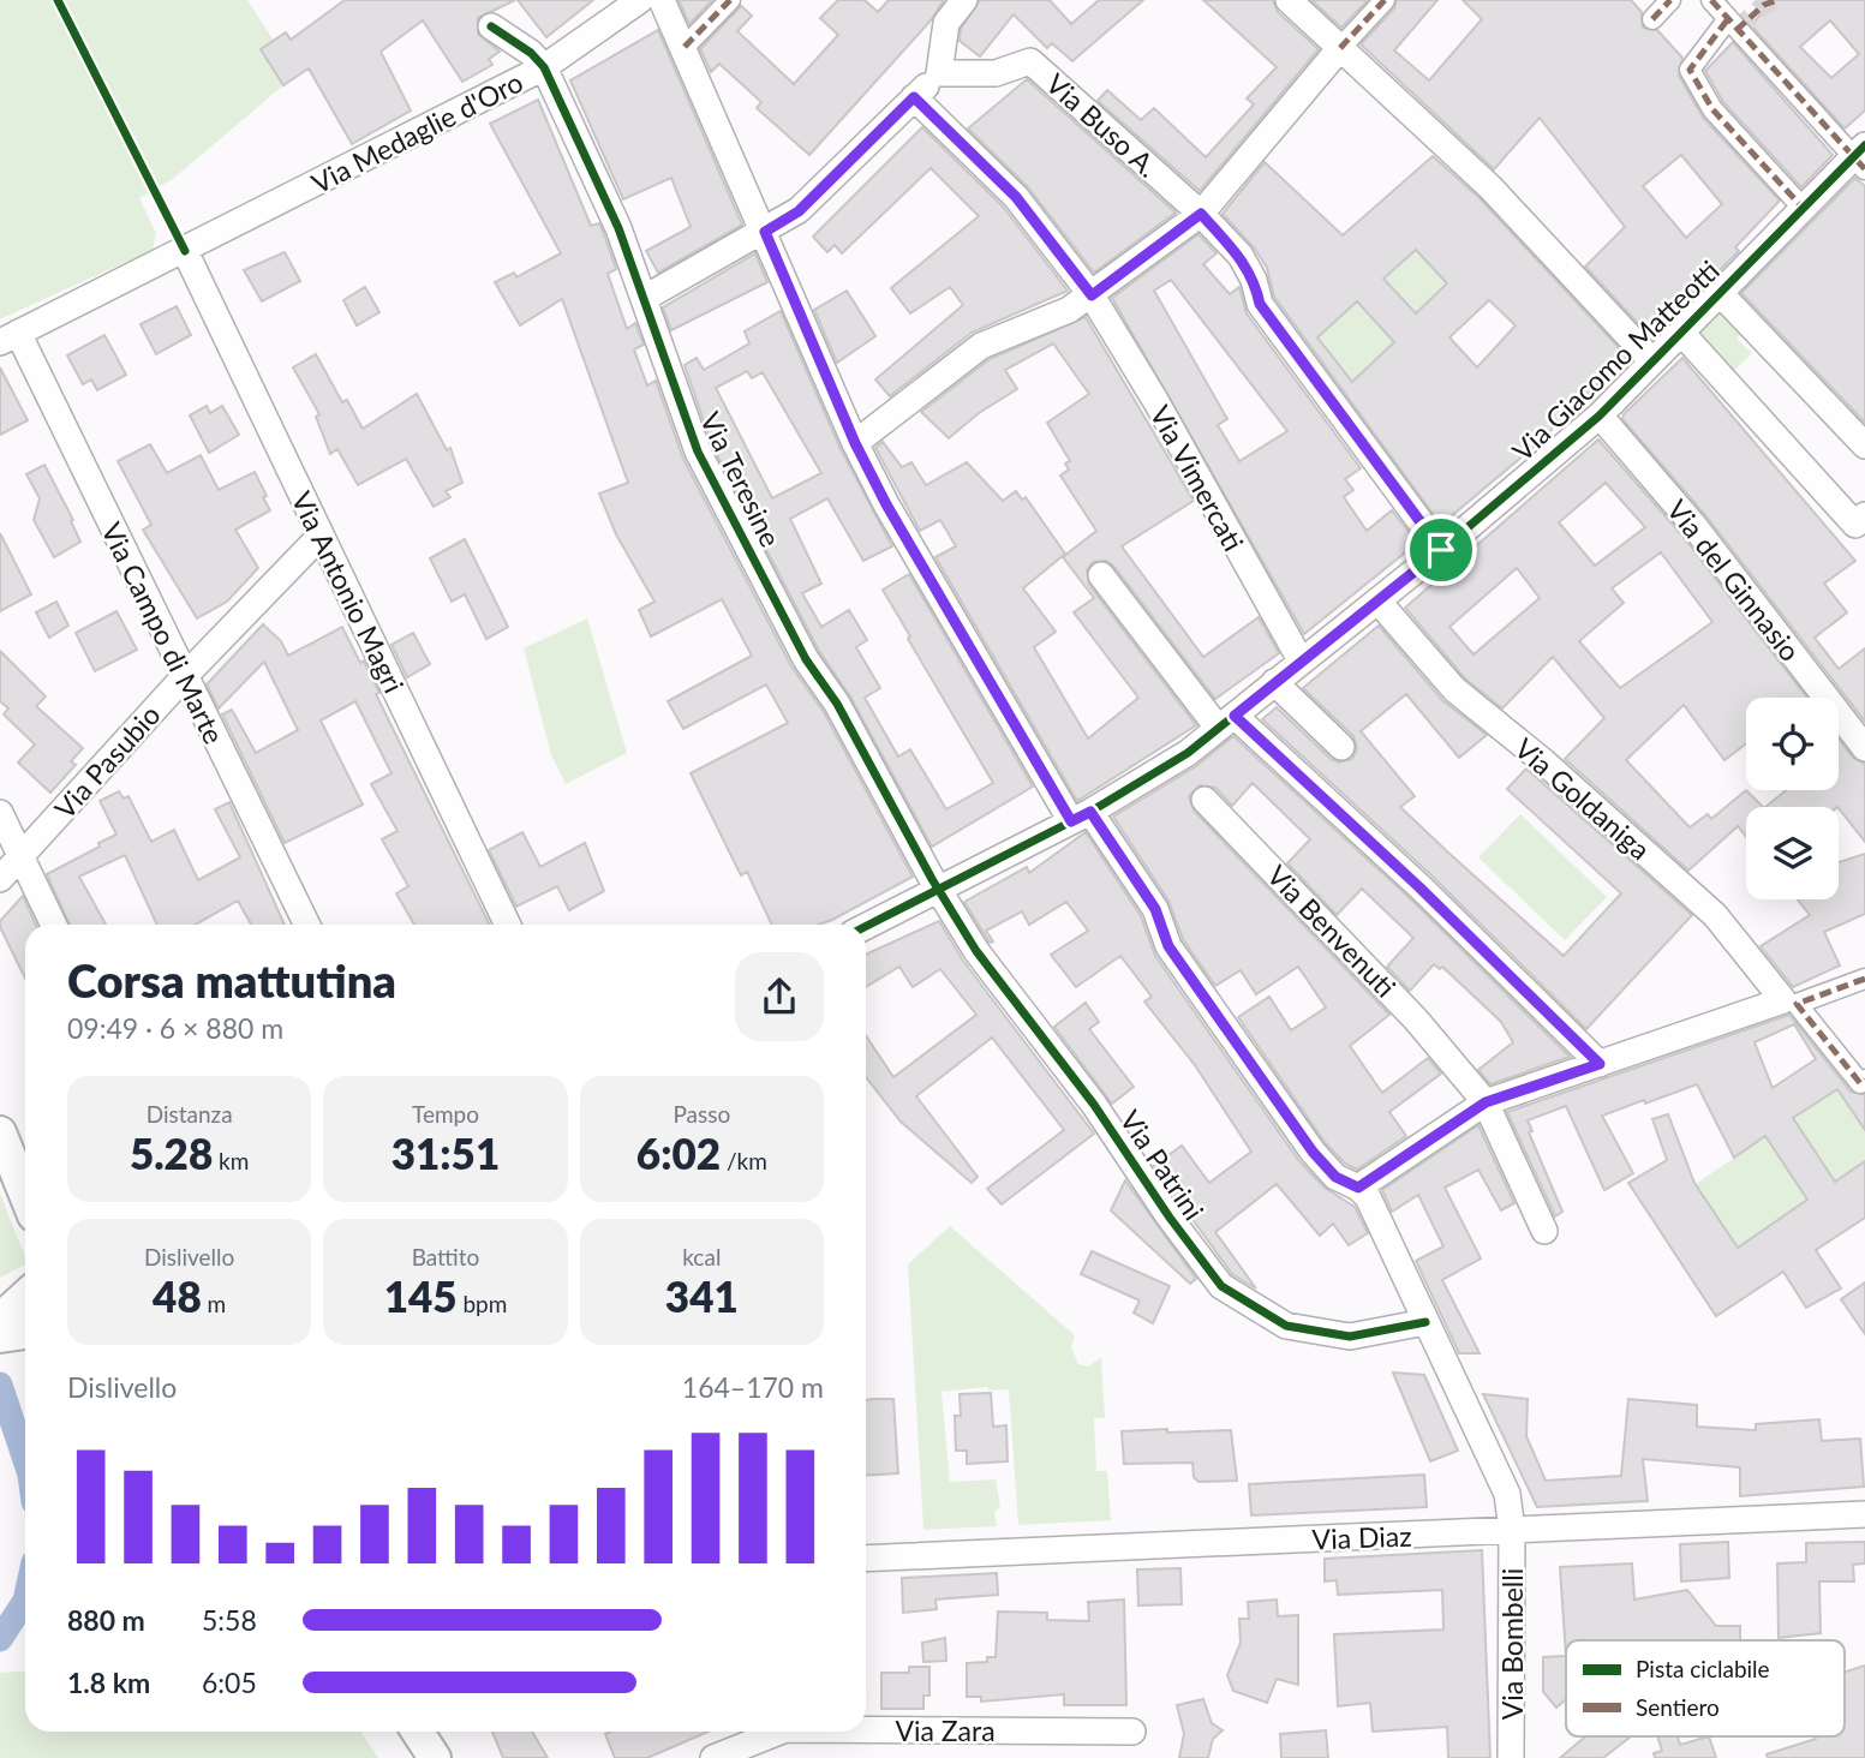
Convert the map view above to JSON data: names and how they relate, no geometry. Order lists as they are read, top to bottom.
{
  "streets": {
    "street": [
      "Via Buso A.",
      "Via Medaglie d'Oro",
      "Via Giacomo Matteotti",
      "Via Vimercati",
      "Via Teresine",
      "Via del Ginnasio",
      "Via Antonio Magri",
      "Via Campo di Marte",
      "Via Pasubio",
      "Via Goldaniga",
      "Via Benvenuti",
      "Via Patrini",
      "Via Diaz",
      "Via Bombelli",
      "Via Zara"
    ]
  },
  "crossings": [
    ["Via Medaglie d'Oro", "Via Teresine"],
    ["Via Medaglie d'Oro", "Via Antonio Magri"],
    ["Via Medaglie d'Oro", "Via Campo di Marte"],
    ["Via Giacomo Matteotti", "Via Vimercati"],
    ["Via Giacomo Matteotti", "Via Teresine"],
    ["Via Giacomo Matteotti", "Via del Ginnasio"],
    ["Via Giacomo Matteotti", "Via Goldaniga"],
    ["Via Giacomo Matteotti", "Via Patrini"],
    ["Via Teresine", "Via Patrini"],
    ["Via Antonio Magri", "Via Pasubio"],
    ["Via Campo di Marte", "Via Pasubio"],
    ["Via Patrini", "Via Bombelli"],
    ["Via Diaz", "Via Bombelli"]
  ],
  "legend": ["Pista ciclabile", "Sentiero"],
  "page": {
    "heading": ["Corsa mattutina", "09:49 · 6 × 880 m"],
    "stats": [
      ["Distanza", "5.28 km"],
      ["Tempo", "31:51"],
      ["Passo", "6:02 /km"],
      ["Dislivello", "48 m"],
      ["Battito", "145 bpm"],
      ["kcal", "341"]
    ],
    "chart": ["Dislivello", "164–170 m"],
    "list": [
      {
        "name": "880 m",
        "note": "5:58"
      },
      {
        "name": "1.8 km",
        "note": "6:05"
      }
    ]
  }
}
